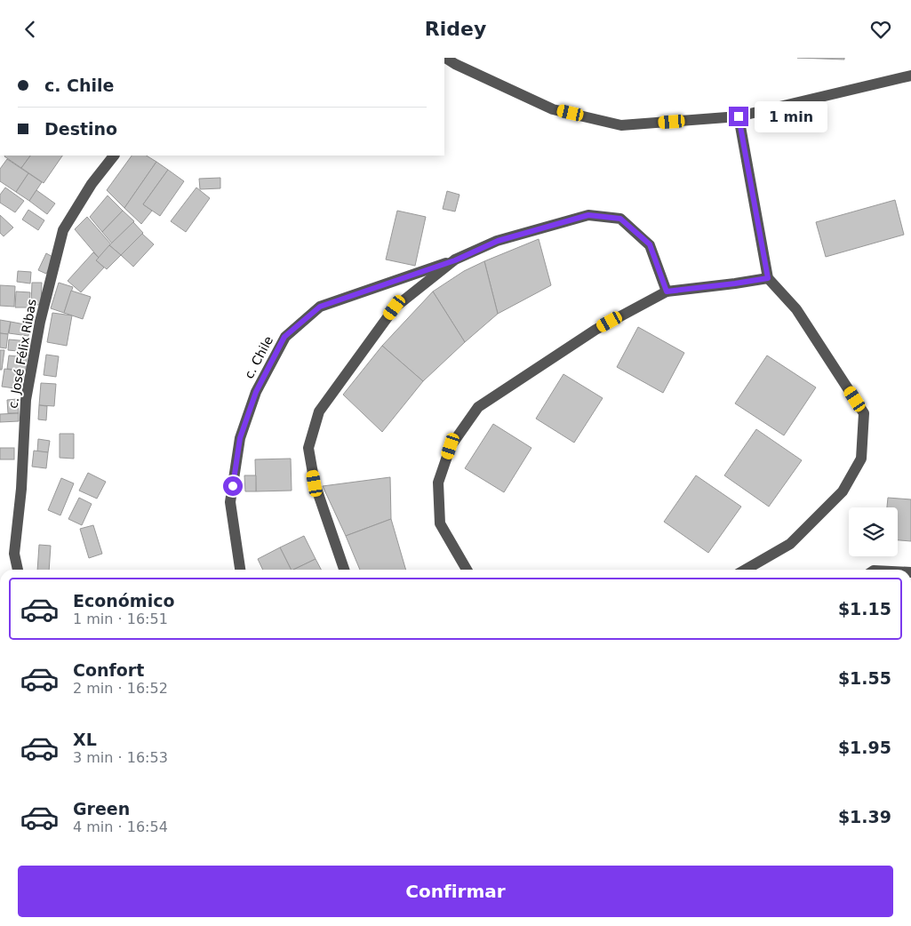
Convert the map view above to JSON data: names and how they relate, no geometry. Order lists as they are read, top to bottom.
{
  "streets": {
    "street": ["c. José Félix Ribas", "c. Chile"]
  },
  "page": {
    "header": "Ridey",
    "banner": ["c. Chile", "Destino"],
    "bubble": "1 min",
    "list": [
      {
        "name": "Económico",
        "note": "1 min · 16:51",
        "value": "$1.15"
      },
      {
        "name": "Confort",
        "note": "2 min · 16:52",
        "value": "$1.55"
      },
      {
        "name": "XL",
        "note": "3 min · 16:53",
        "value": "$1.95"
      },
      {
        "name": "Green",
        "note": "4 min · 16:54",
        "value": "$1.39"
      }
    ],
    "buttons": "Confirmar"
  }
}
